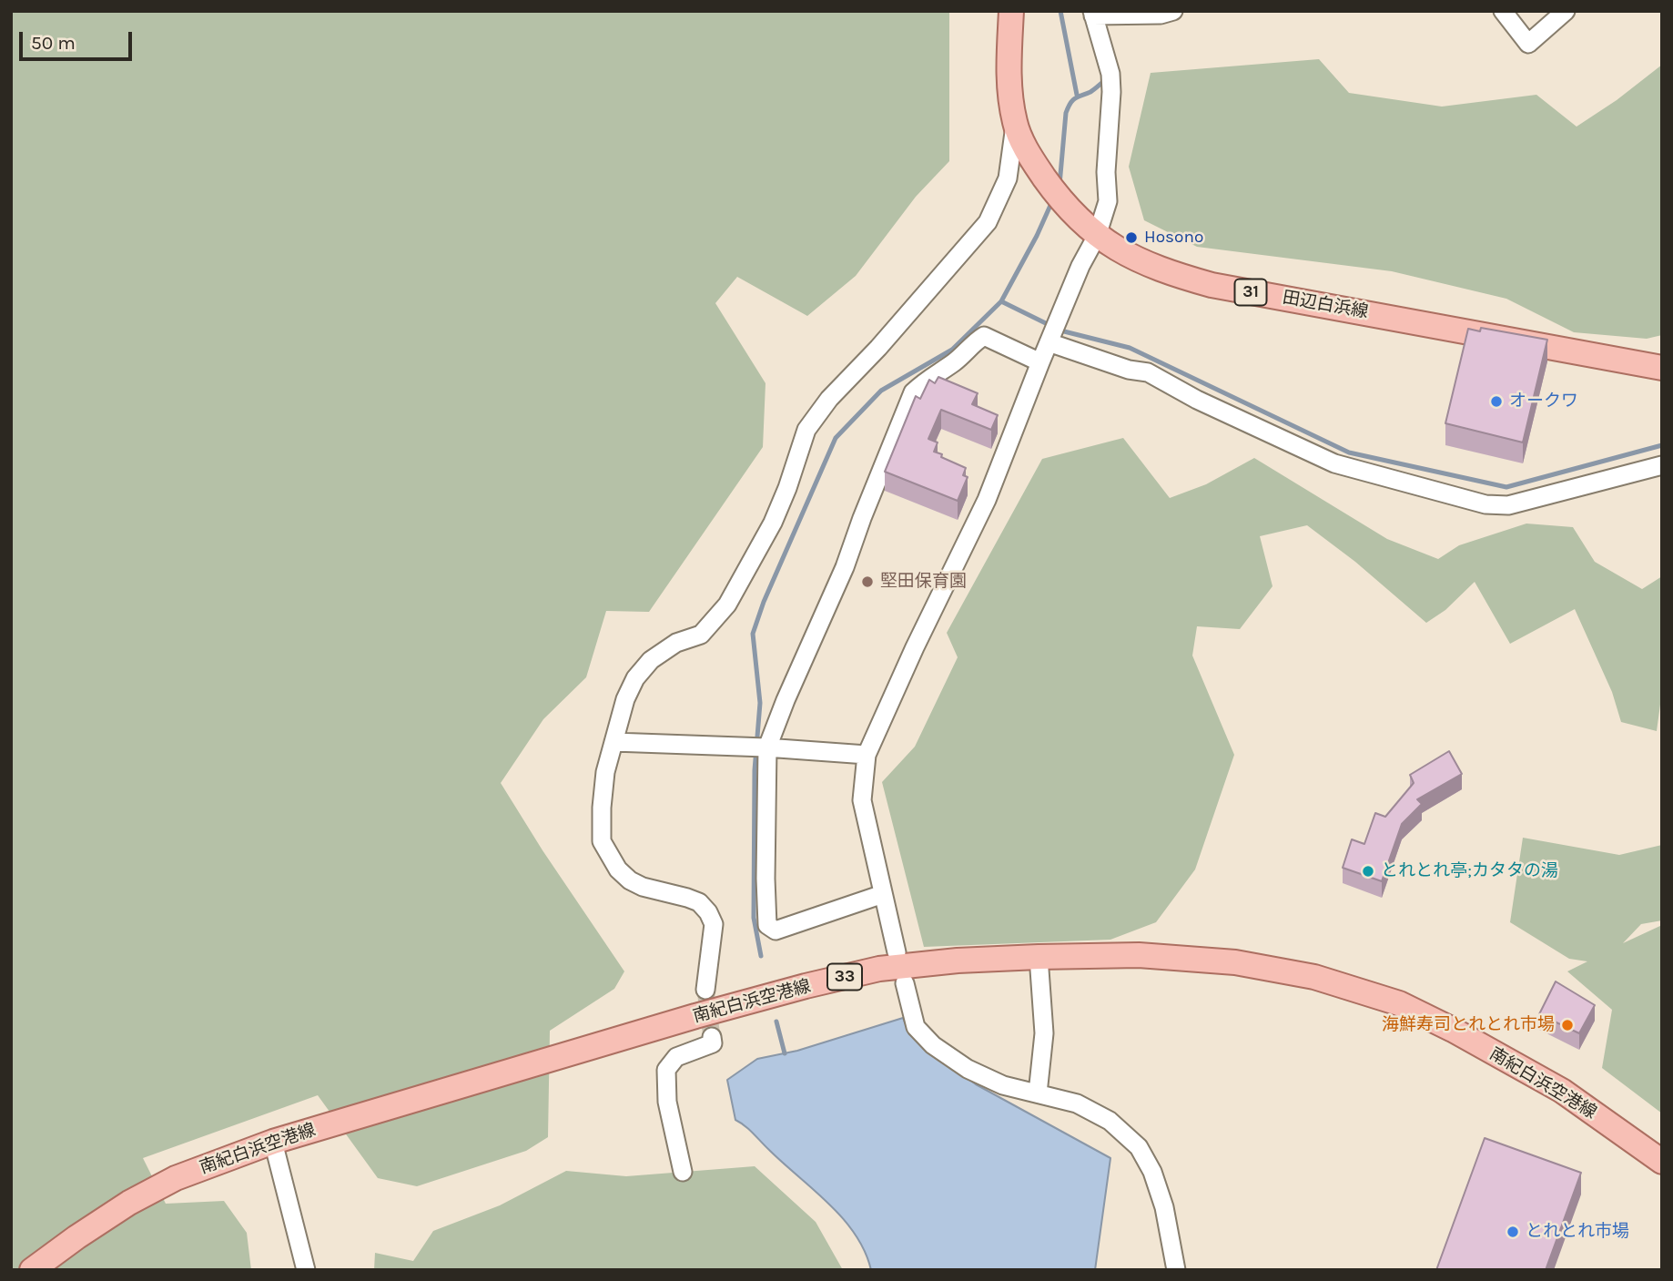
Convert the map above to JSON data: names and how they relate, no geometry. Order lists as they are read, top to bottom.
{
  "streets": {
    "main road": [
      "31",
      "田辺白浜線",
      "33",
      "南紀白浜空港線"
    ]
  },
  "places": [
    "Hosono",
    "オークワ",
    "堅田保育園",
    "とれとれ亭;カタタの湯",
    "海鮮寿司とれとれ市場",
    "とれとれ市場"
  ],
  "scale_bar": "50 m"
}
